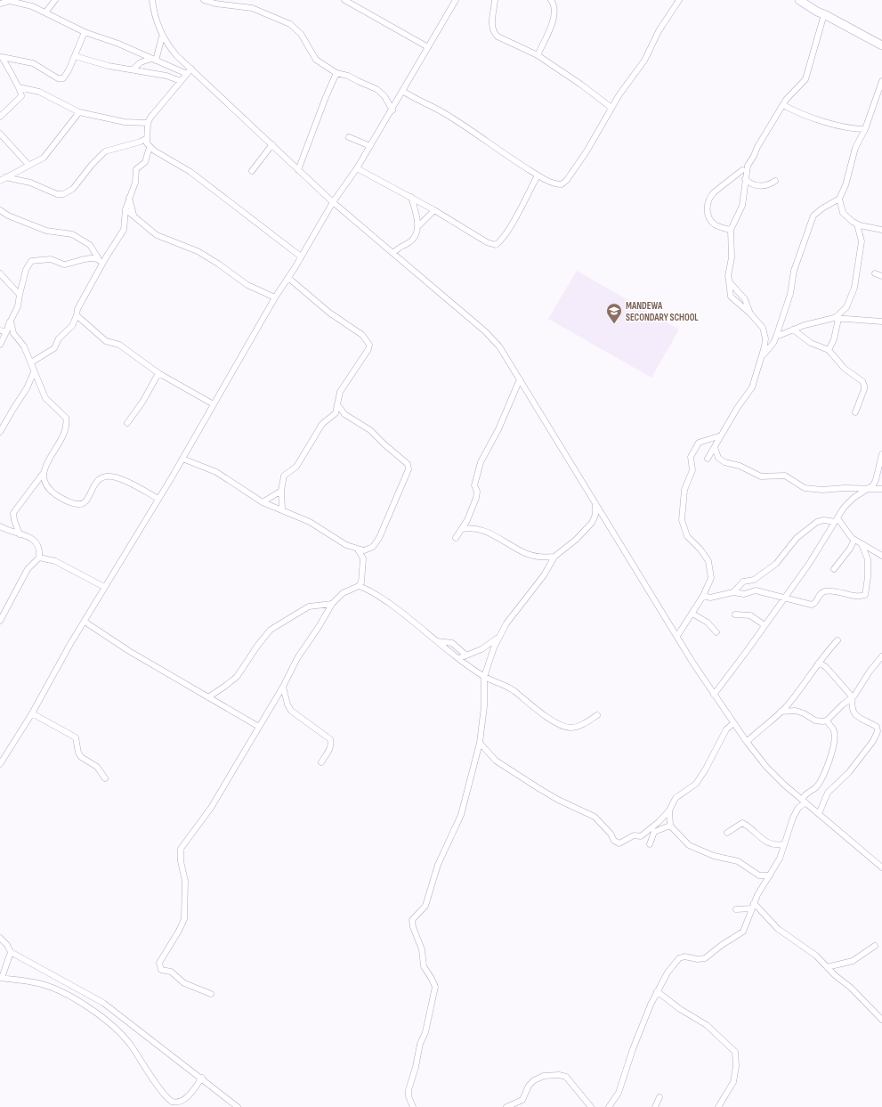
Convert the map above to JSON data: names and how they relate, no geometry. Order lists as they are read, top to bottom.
{
  "places": {
    "school or university": ["MANDEWA SECONDARY SCHOOL"]
  }
}
